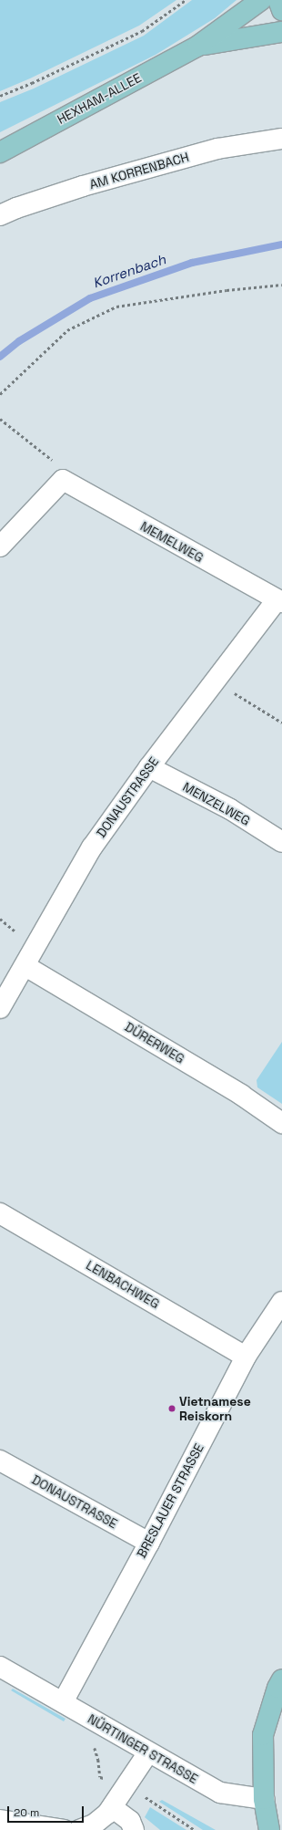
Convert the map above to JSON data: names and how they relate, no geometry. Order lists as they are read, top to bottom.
{
  "streets": {
    "main road": ["HEXHAM-ALLEE"],
    "street": [
      "AM KORRENBACH",
      "MEMELWEG",
      "DONAUSTRASSE",
      "MENZELWEG",
      "DÜRERWEG",
      "LENBACHWEG",
      "BRESLAUER STRASSE",
      "NÜRTINGER STRASSE"
    ]
  },
  "crossings": [
    ["MEMELWEG", "DONAUSTRASSE"],
    ["DONAUSTRASSE", "MENZELWEG"],
    ["DONAUSTRASSE", "DÜRERWEG"],
    ["DONAUSTRASSE", "BRESLAUER STRASSE"],
    ["LENBACHWEG", "BRESLAUER STRASSE"],
    ["BRESLAUER STRASSE", "NÜRTINGER STRASSE"]
  ],
  "water": ["Korrenbach"],
  "places": ["Vietnamese Reiskorn"],
  "scale_bar": "20 m"
}
